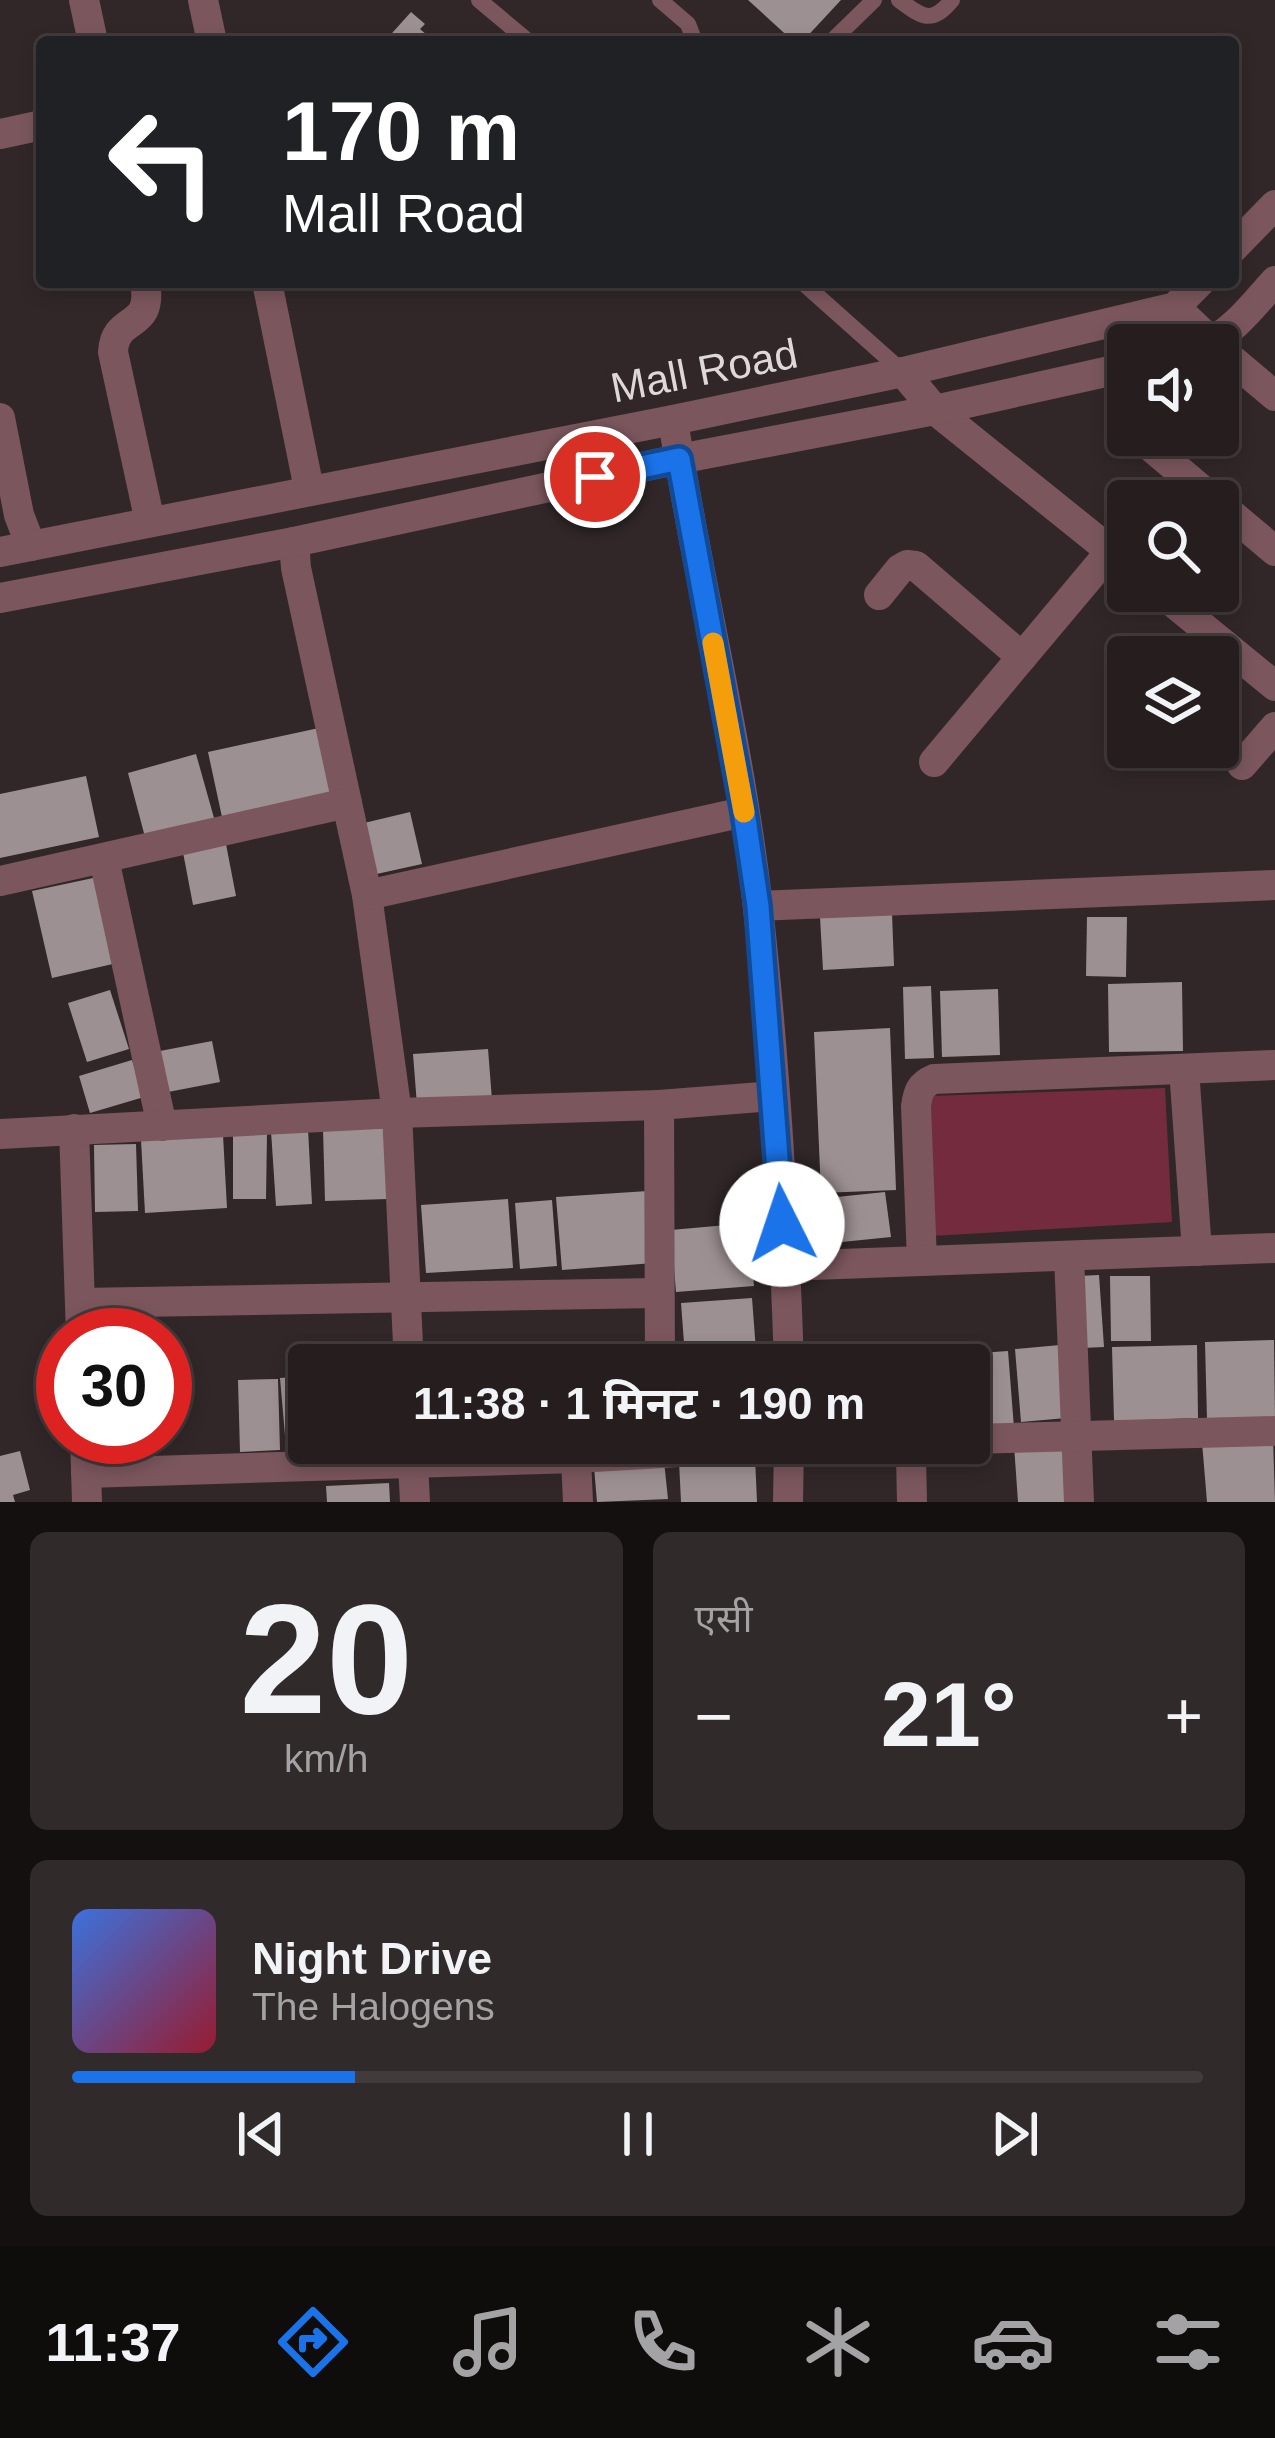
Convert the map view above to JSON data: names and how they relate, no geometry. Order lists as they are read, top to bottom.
{
  "streets": {
    "street": ["Mall Road"]
  },
  "page": {
    "turn": ["170 m", "Mall Road"],
    "limit": "30",
    "trip": "11:38 · 1 मिनट · 190 m",
    "tile": [
      ["20", "km/h"],
      "एसी"
    ],
    "heat": ["−", "21°", "+"],
    "song": ["Night Drive", "The Halogens"],
    "tabs": "11:37"
  }
}
